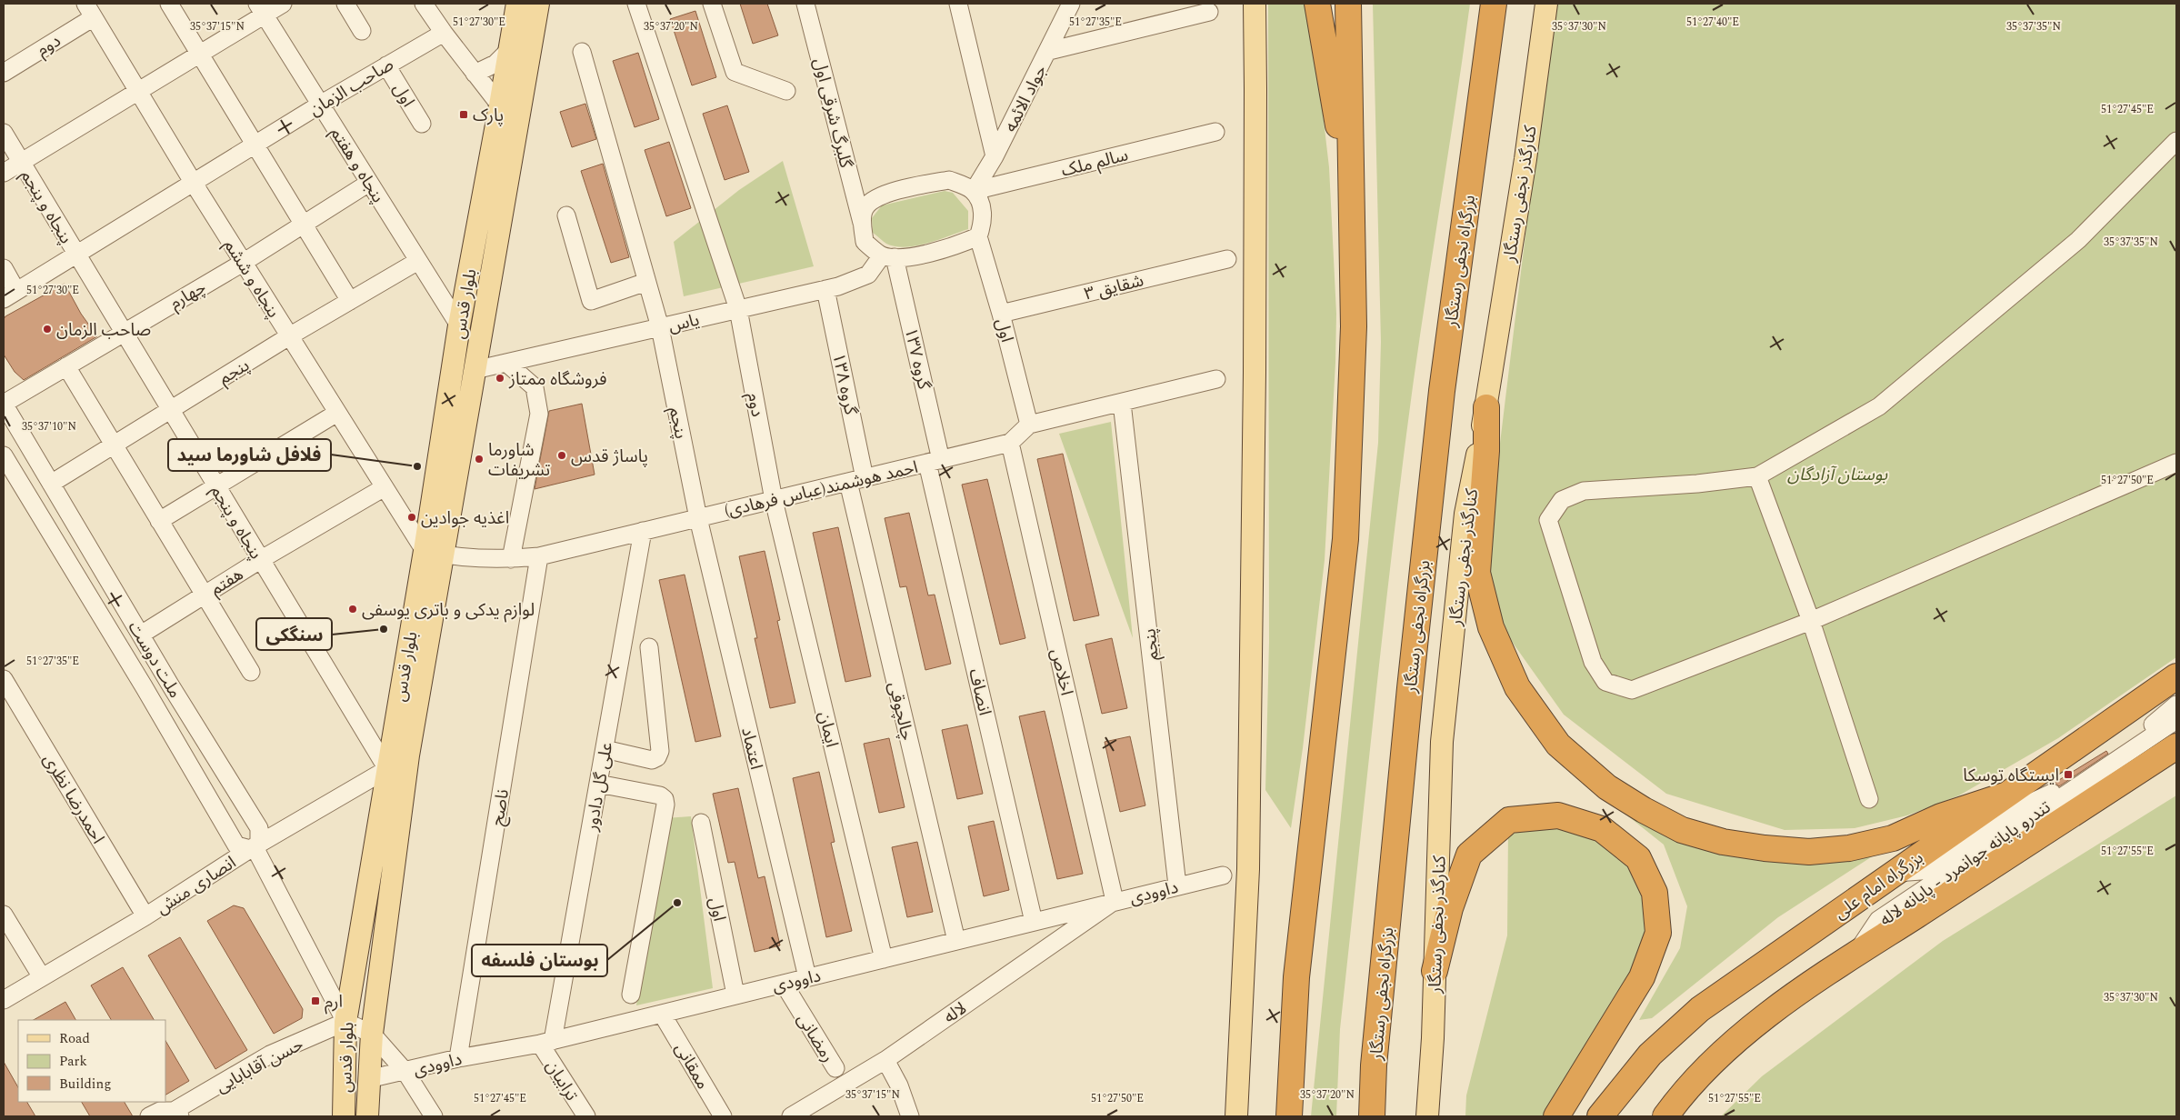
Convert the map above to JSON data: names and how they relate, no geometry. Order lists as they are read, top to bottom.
{
  "streets": {
    "highway": ["بزرگراه نجفی رستگار", "بزرگراه امام علی"],
    "main road": ["کنارگذر نجفی رستگار", "بلوار قدس"],
    "street": [
      "دوم",
      "صاحب الزمان",
      "اول",
      "جواد الائمه",
      "گلبرگ شرقی اول",
      "سالم ملک",
      "پنجاه و هفتم",
      "پنجاه و پنجم",
      "پنجاه و ششم",
      "شقایق ۳",
      "چهارم",
      "یاس",
      "گروه ۱۳۷",
      "پنجم",
      "گروه ۱۳۸",
      "احمد هوشمند(عباس فرهادی)",
      "هفتم",
      "ملت دوست",
      "اخلاص",
      "انصاف",
      "چالچوقی",
      "ایمان",
      "اعتماد",
      "علی گل دادور",
      "احمدرضا نظری",
      "ناصح",
      "تندرو پایانه جوانمرد - پایانه لاله",
      "انصاری منش",
      "داوودی",
      "لاله",
      "رمضانی",
      "حسن آقابابایی",
      "ممقانی",
      "ترابیان"
    ]
  },
  "crossings": [
    ["دوم", "پنجاه و ششم"],
    ["دوم", "یاس"],
    ["دوم", "احمد هوشمند(عباس فرهادی)"],
    ["دوم", "ایمان"],
    ["صاحب الزمان", "اول"],
    ["صاحب الزمان", "پنجاه و هفتم"],
    ["صاحب الزمان", "پنجاه و پنجم"],
    ["صاحب الزمان", "پنجاه و ششم"],
    ["اول", "شقایق ۳"],
    ["اول", "احمد هوشمند(عباس فرهادی)"],
    ["اول", "داوودی"],
    ["جواد الائمه", "سالم ملک"],
    ["گلبرگ شرقی اول", "یاس"],
    ["گلبرگ شرقی اول", "گروه ۱۳۷"],
    ["پنجاه و هفتم", "چهارم"],
    ["پنجاه و هفتم", "بلوار قدس"],
    ["پنجاه و هفتم", "پنجم"],
    ["پنجاه و پنجم", "چهارم"],
    ["پنجاه و پنجم", "بلوار قدس"],
    ["پنجاه و پنجم", "پنجم"],
    ["پنجاه و پنجم", "هفتم"],
    ["پنجاه و پنجم", "انصاری منش"],
    ["پنجاه و ششم", "چهارم"],
    ["پنجاه و ششم", "بلوار قدس"],
    ["پنجاه و ششم", "پنجم"],
    ["پنجاه و ششم", "احمد هوشمند(عباس فرهادی)"],
    ["پنجاه و ششم", "هفتم"],
    ["چهارم", "ملت دوست"],
    ["بلوار قدس", "یاس"],
    ["بلوار قدس", "احمد هوشمند(عباس فرهادی)"],
    ["بلوار قدس", "انصاری منش"],
    ["بلوار قدس", "داوودی"],
    ["بلوار قدس", "حسن آقابابایی"],
    ["یاس", "گروه ۱۳۷"],
    ["یاس", "پنجم"],
    ["یاس", "گروه ۱۳۸"],
    ["گروه ۱۳۷", "احمد هوشمند(عباس فرهادی)"],
    ["گروه ۱۳۷", "انصاف"],
    ["پنجم", "احمد هوشمند(عباس فرهادی)"],
    ["پنجم", "ملت دوست"],
    ["پنجم", "اعتماد"],
    ["پنجم", "داوودی"],
    ["گروه ۱۳۸", "احمد هوشمند(عباس فرهادی)"],
    ["احمد هوشمند(عباس فرهادی)", "اخلاص"],
    ["احمد هوشمند(عباس فرهادی)", "انصاف"],
    ["احمد هوشمند(عباس فرهادی)", "چالچوقی"],
    ["احمد هوشمند(عباس فرهادی)", "ایمان"],
    ["احمد هوشمند(عباس فرهادی)", "اعتماد"],
    ["احمد هوشمند(عباس فرهادی)", "علی گل دادور"],
    ["احمد هوشمند(عباس فرهادی)", "ناصح"],
    ["هفتم", "ملت دوست"],
    ["ملت دوست", "انصاری منش"],
    ["اخلاص", "داوودی"],
    ["اخلاص", "لاله"],
    ["انصاف", "داوودی"],
    ["چالچوقی", "داوودی"],
    ["ایمان", "داوودی"],
    ["اعتماد", "داوودی"],
    ["علی گل دادور", "داوودی"],
    ["علی گل دادور", "ترابیان"],
    ["احمدرضا نظری", "انصاری منش"],
    ["ناصح", "داوودی"],
    ["داوودی", "لاله"],
    ["داوودی", "رمضانی"],
    ["داوودی", "ممقانی"],
    ["داوودی", "ترابیان"]
  ],
  "parks": ["بوستان آزادگان"],
  "places": {
    "transit": ["پارک", "ایستگاه توسکا", "ارم"],
    "other": [
      "صاحب الزمان",
      "فروشگاه ممتاز",
      "پاساژ قدس",
      "شاورما تشریفات",
      "فلافل شاورما سید",
      "اغذیه جوادین",
      "لوازم یدکی و باتری یوسفی",
      "سنگکی",
      "بوستان فلسفه"
    ]
  },
  "legend": ["Road", "Park", "Building"],
  "coordinates": [
    "51°27'30\"E",
    "51°27'35\"E",
    "51°27'40\"E",
    "35°37'15\"N",
    "35°37'20\"N",
    "35°37'30\"N",
    "35°37'35\"N",
    "51°27'45\"E",
    "35°37'10\"N",
    "51°27'50\"E",
    "51°27'55\"E"
  ]
}
